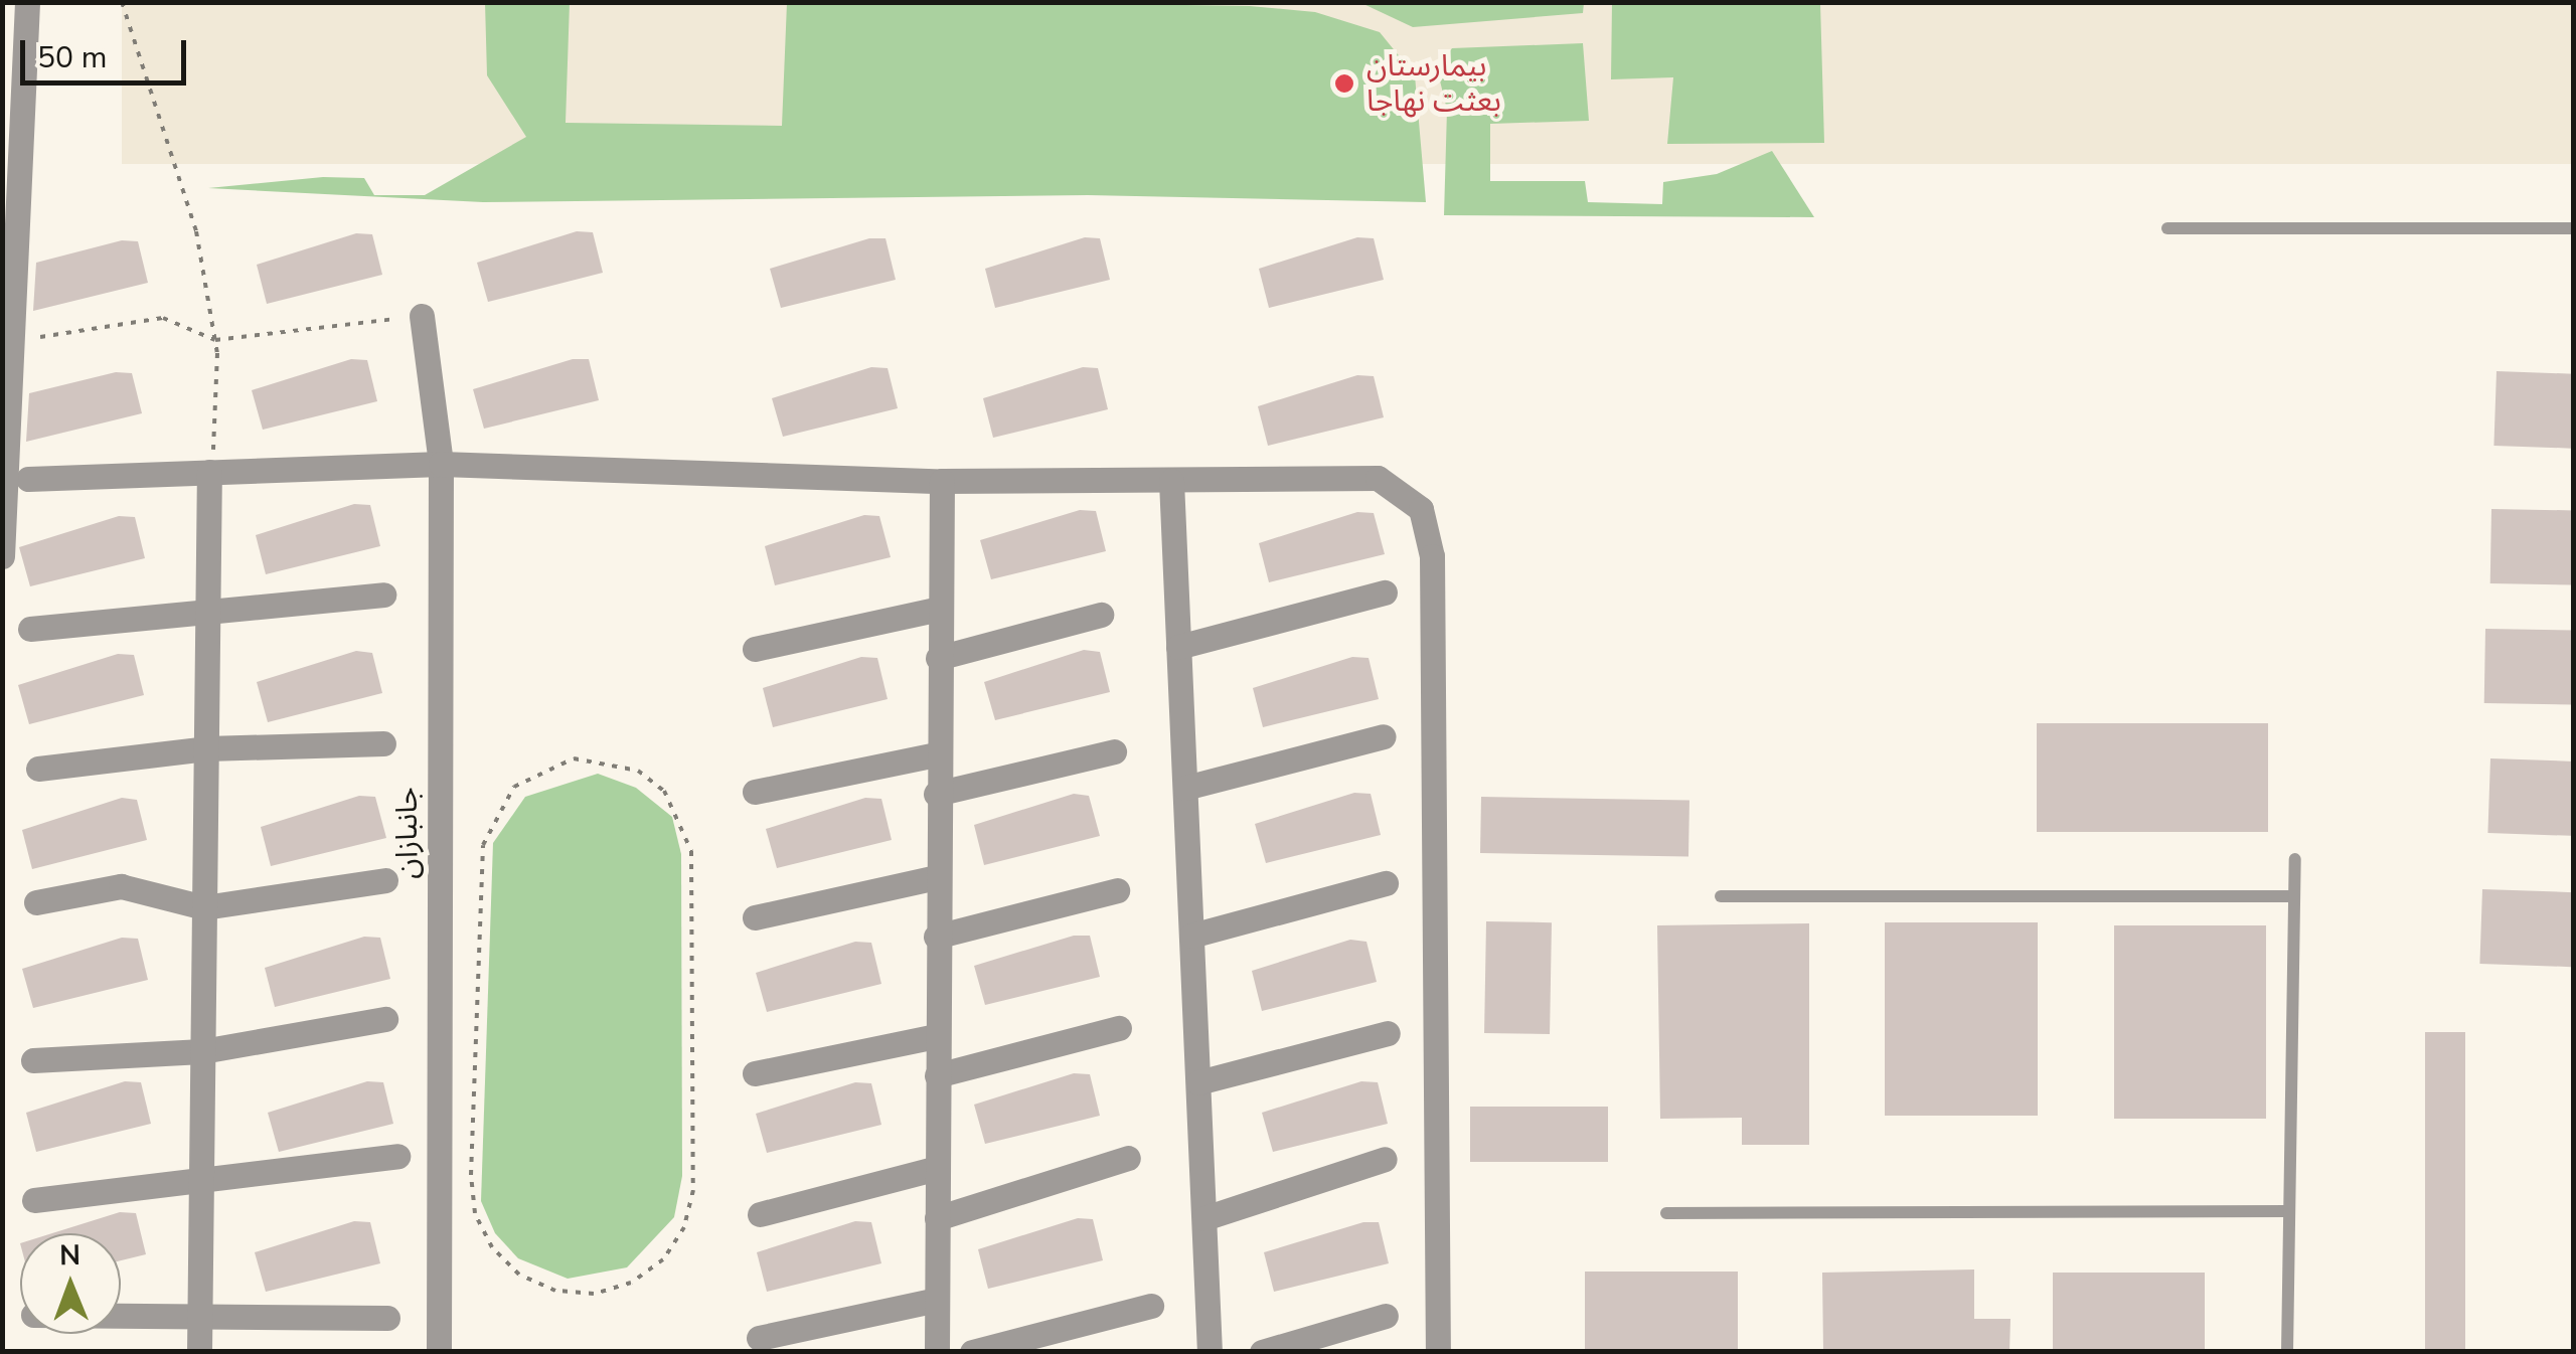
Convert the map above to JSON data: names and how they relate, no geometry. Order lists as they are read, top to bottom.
{
  "streets": {
    "street": ["جانبازان"]
  },
  "places": ["بیمارستان بعثت نهاجا"],
  "scale_bar": "50 m",
  "north": "top"
}
